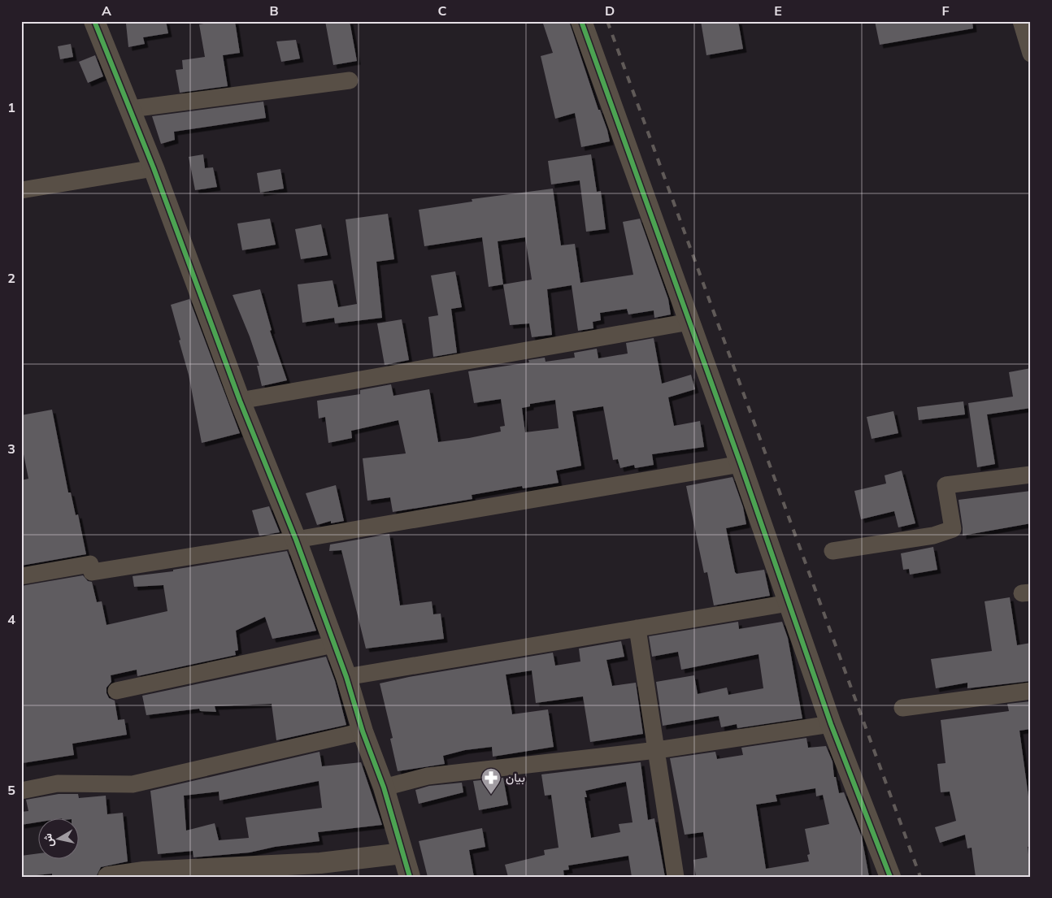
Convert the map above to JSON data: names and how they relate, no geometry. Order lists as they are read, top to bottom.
{
  "places": {
    "pharmacy": ["بيان"]
  },
  "north": "left",
  "grid": {
    "columns": [
      "A",
      "B",
      "C",
      "D",
      "E",
      "F"
    ],
    "rows": [
      "1",
      "2",
      "3",
      "4",
      "5"
    ]
  }
}
